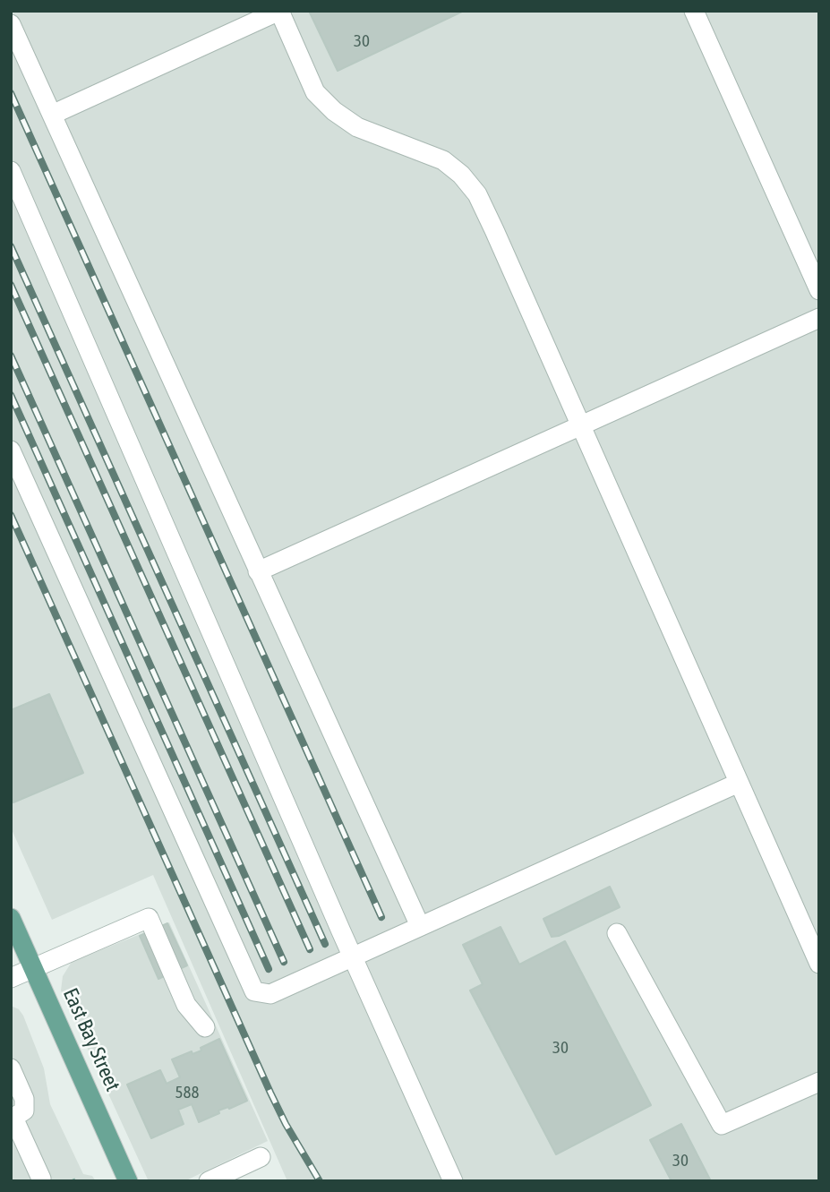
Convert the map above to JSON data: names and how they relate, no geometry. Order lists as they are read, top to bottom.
{
  "streets": {
    "main road": ["East Bay Street"]
  },
  "house_numbers": [
    "30",
    "30",
    "588",
    "30"
  ]
}
